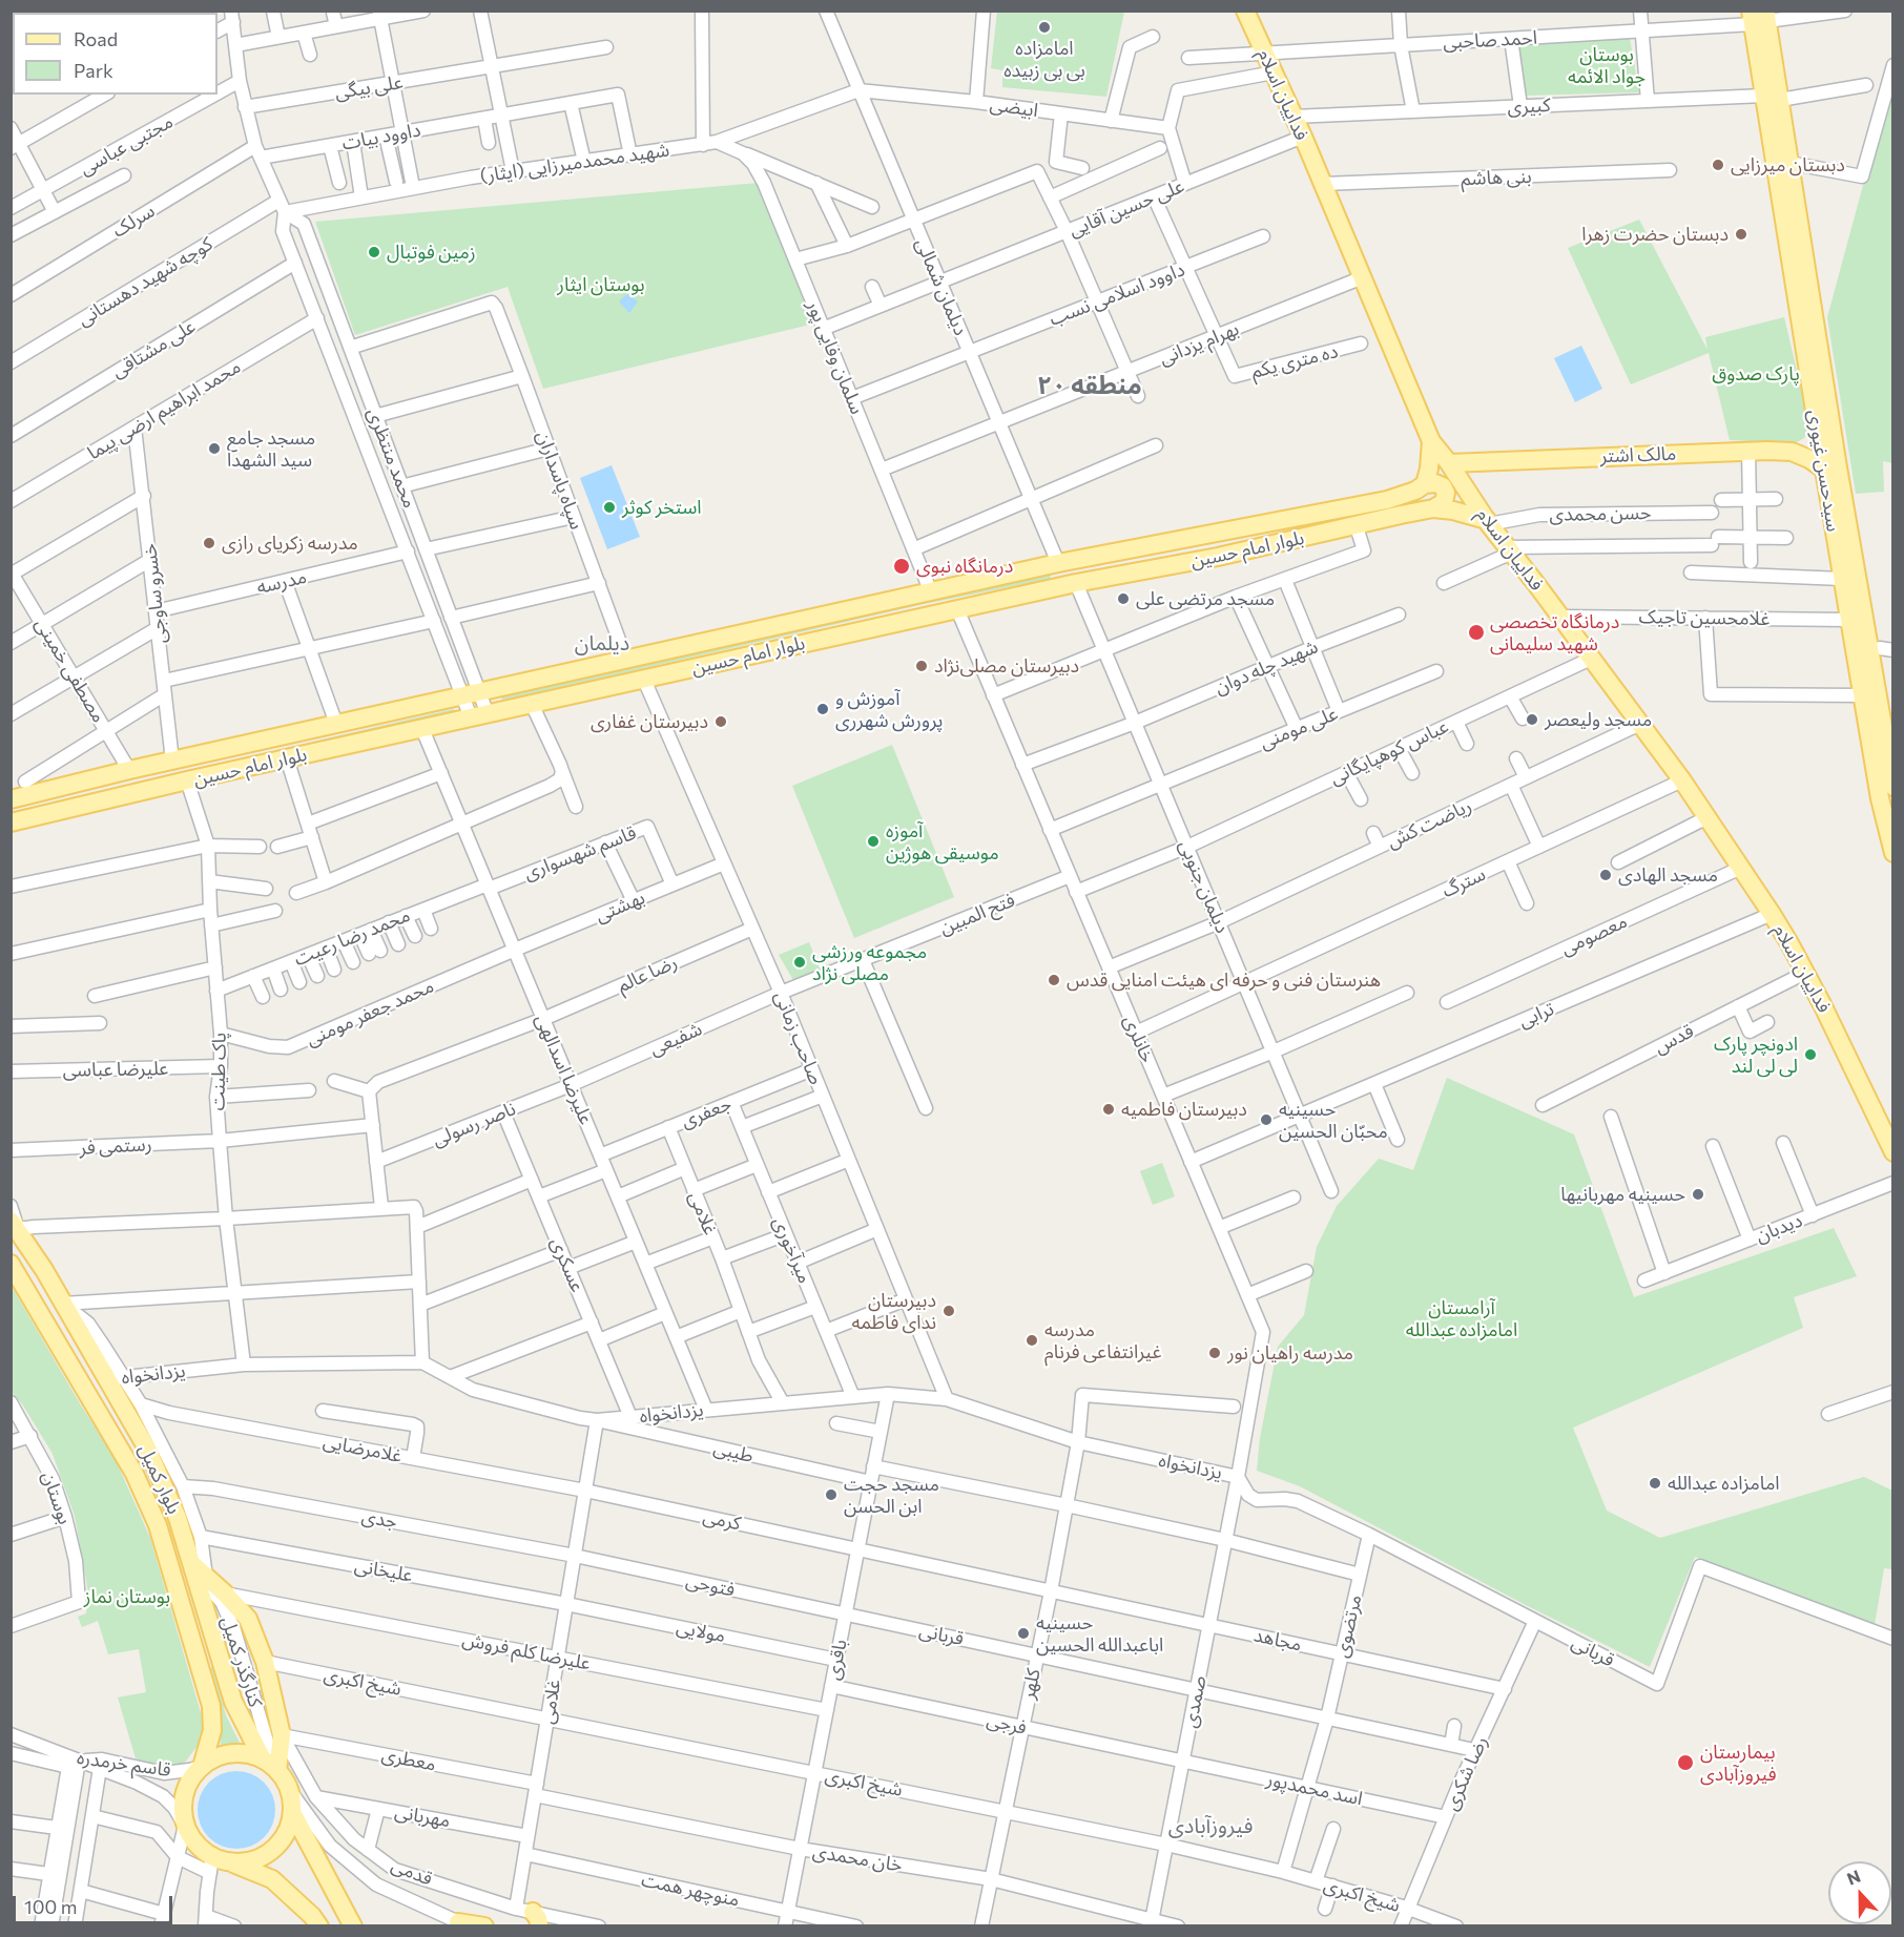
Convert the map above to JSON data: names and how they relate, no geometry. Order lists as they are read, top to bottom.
{
  "streets": {
    "main road": [
      "فداییان اسلام",
      "مالک اشتر",
      "سیدحسن غیوری",
      "بلوار امام حسین",
      "بلوار کمیل"
    ],
    "street": [
      "احمد صاحبی",
      "علی بیگی",
      "کبیری",
      "ابیضی",
      "داوود بیات",
      "مجتبی عباسی",
      "شهید محمدمیرزایی (ایثار)",
      "بنی هاشم",
      "علی حسین آقایی",
      "سرلک",
      "کوچه شهید دهستانی",
      "دیلمان شمالی",
      "داوود اسلامی نسب",
      "بهرام یزدانی",
      "علی مشتاقی",
      "سلمان وفایی پور",
      "ده متری یکم",
      "محمد ابراهیم ارضی پیما",
      "محمد منتظری",
      "سپاه پاسداران",
      "حسن محمدی",
      "مدرسه",
      "خسرو ساوجی",
      "غلامحسین تاجیک",
      "شهید چله دوان",
      "مصطفی خمینی",
      "علی مومنی",
      "عباس کوهپایگانی",
      "ریاضت کش",
      "قاسم شهسواری",
      "سترگ",
      "دیلمان جنوبی",
      "بهشتی",
      "فتح المبین",
      "معصومی",
      "محمد رضا رعیت",
      "رضا عالم",
      "محمد جعفر مومنی",
      "ترابی",
      "صاحب زمانی",
      "شفیعی",
      "خانلری",
      "قدس",
      "علیرضا عباسی",
      "علیرضا اسدالهی",
      "پاک طینت",
      "جعفری",
      "ناصر رسولی",
      "رستمی فر",
      "غلامی",
      "دیدبان",
      "میرآخوری",
      "عسکری",
      "یزدانخواه",
      "غلامرضایی",
      "طیبی",
      "بوستان",
      "جدی",
      "کرمی",
      "علیخانی",
      "فتوحی",
      "مرتضوی",
      "مولایی",
      "قربانی",
      "مجاهد",
      "علیرضا کلم فروش",
      "باقری",
      "شیخ اکبری",
      "کلهر",
      "صمدی",
      "فرجی",
      "معطری",
      "قاسم خرمدره",
      "رضا شکری",
      "اسد محمدپور",
      "مهربانی",
      "خان محمدی",
      "قدمی",
      "منوچهر همت"
    ]
  },
  "crossings": [
    ["احمد صاحبی", "فداییان اسلام"],
    ["احمد صاحبی", "سیدحسن غیوری"],
    ["علی بیگی", "محمد منتظری"],
    ["فداییان اسلام", "کبیری"],
    ["فداییان اسلام", "بنی هاشم"],
    ["فداییان اسلام", "علی حسین آقایی"],
    ["فداییان اسلام", "بهرام یزدانی"],
    ["فداییان اسلام", "مالک اشتر"],
    ["فداییان اسلام", "حسن محمدی"],
    ["فداییان اسلام", "بلوار امام حسین"],
    ["فداییان اسلام", "غلامحسین تاجیک"],
    ["فداییان اسلام", "عباس کوهپایگانی"],
    ["فداییان اسلام", "ریاضت کش"],
    ["فداییان اسلام", "سترگ"],
    ["فداییان اسلام", "معصومی"],
    ["فداییان اسلام", "ترابی"],
    ["فداییان اسلام", "قدس"],
    ["کبیری", "سیدحسن غیوری"],
    ["ابیضی", "شهید محمدمیرزایی (ایثار)"],
    ["ابیضی", "دیلمان شمالی"],
    ["داوود بیات", "شهید محمدمیرزایی (ایثار)"],
    ["داوود بیات", "سرلک"],
    ["داوود بیات", "محمد منتظری"],
    ["مجتبی عباسی", "محمد منتظری"],
    ["شهید محمدمیرزایی (ایثار)", "کوچه شهید دهستانی"],
    ["شهید محمدمیرزایی (ایثار)", "دیلمان شمالی"],
    ["شهید محمدمیرزایی (ایثار)", "محمد منتظری"],
    ["علی حسین آقایی", "دیلمان شمالی"],
    ["علی حسین آقایی", "سلمان وفایی پور"],
    ["علی حسین آقایی", "ده متری یکم"],
    ["سرلک", "محمد منتظری"],
    ["کوچه شهید دهستانی", "محمد منتظری"],
    ["دیلمان شمالی", "داوود اسلامی نسب"],
    ["دیلمان شمالی", "بهرام یزدانی"],
    ["دیلمان شمالی", "بلوار امام حسین"],
    ["داوود اسلامی نسب", "سلمان وفایی پور"],
    ["داوود اسلامی نسب", "ده متری یکم"],
    ["بهرام یزدانی", "سلمان وفایی پور"],
    ["بهرام یزدانی", "ده متری یکم"],
    ["علی مشتاقی", "محمد منتظری"],
    ["سلمان وفایی پور", "بلوار امام حسین"],
    ["محمد ابراهیم ارضی پیما", "محمد منتظری"],
    ["محمد ابراهیم ارضی پیما", "خسرو ساوجی"],
    ["مالک اشتر", "سیدحسن غیوری"],
    ["محمد منتظری", "سپاه پاسداران"],
    ["محمد منتظری", "بلوار امام حسین"],
    ["محمد منتظری", "مدرسه"],
    ["سیدحسن غیوری", "غلامحسین تاجیک"],
    ["سپاه پاسداران", "بلوار امام حسین"],
    ["حسن محمدی", "بلوار امام حسین"],
    ["بلوار امام حسین", "خسرو ساوجی"],
    ["بلوار امام حسین", "مصطفی خمینی"],
    ["بلوار امام حسین", "دیلمان جنوبی"],
    ["بلوار امام حسین", "صاحب زمانی"],
    ["بلوار امام حسین", "خانلری"],
    ["بلوار امام حسین", "علیرضا اسدالهی"],
    ["بلوار امام حسین", "پاک طینت"],
    ["مدرسه", "خسرو ساوجی"],
    ["شهید چله دوان", "دیلمان جنوبی"],
    ["شهید چله دوان", "خانلری"],
    ["علی مومنی", "دیلمان جنوبی"],
    ["علی مومنی", "خانلری"],
    ["عباس کوهپایگانی", "دیلمان جنوبی"],
    ["عباس کوهپایگانی", "خانلری"],
    ["ریاضت کش", "دیلمان جنوبی"],
    ["ریاضت کش", "خانلری"],
    ["قاسم شهسواری", "بهشتی"],
    ["قاسم شهسواری", "محمد رضا رعیت"],
    ["قاسم شهسواری", "علیرضا اسدالهی"],
    ["سترگ", "دیلمان جنوبی"],
    ["سترگ", "خانلری"],
    ["دیلمان جنوبی", "ترابی"],
    ["بهشتی", "محمد جعفر مومنی"],
    ["بهشتی", "صاحب زمانی"],
    ["بهشتی", "علیرضا اسدالهی"],
    ["فتح المبین", "صاحب زمانی"],
    ["فتح المبین", "شفیعی"],
    ["فتح المبین", "خانلری"],
    ["محمد رضا رعیت", "علیرضا اسدالهی"],
    ["محمد رضا رعیت", "پاک طینت"],
    ["رضا عالم", "صاحب زمانی"],
    ["رضا عالم", "علیرضا اسدالهی"],
    ["محمد جعفر مومنی", "علیرضا اسدالهی"],
    ["محمد جعفر مومنی", "پاک طینت"],
    ["ترابی", "خانلری"],
    ["صاحب زمانی", "شفیعی"],
    ["صاحب زمانی", "جعفری"],
    ["صاحب زمانی", "یزدانخواه"],
    ["شفیعی", "علیرضا اسدالهی"],
    ["شفیعی", "ناصر رسولی"],
    ["خانلری", "یزدانخواه"],
    ["خانلری", "قربانی"],
    ["خانلری", "صمدی"],
    ["علیرضا عباسی", "پاک طینت"],
    ["علیرضا اسدالهی", "جعفری"],
    ["علیرضا اسدالهی", "ناصر رسولی"],
    ["علیرضا اسدالهی", "یزدانخواه"],
    ["پاک طینت", "رستمی فر"],
    ["پاک طینت", "یزدانخواه"],
    ["جعفری", "غلامی"],
    ["جعفری", "میرآخوری"],
    ["ناصر رسولی", "عسکری"],
    ["غلامی", "یزدانخواه"],
    ["غلامی", "غلامرضایی"],
    ["غلامی", "طیبی"],
    ["غلامی", "جدی"],
    ["غلامی", "کرمی"],
    ["غلامی", "علیخانی"],
    ["غلامی", "فتوحی"],
    ["غلامی", "مولایی"],
    ["غلامی", "علیرضا کلم فروش"],
    ["غلامی", "شیخ اکبری"],
    ["غلامی", "معطری"],
    ["غلامی", "مهربانی"],
    ["غلامی", "خان محمدی"],
    ["غلامی", "قدمی"],
    ["غلامی", "منوچهر همت"],
    ["میرآخوری", "یزدانخواه"],
    ["عسکری", "یزدانخواه"],
    ["یزدانخواه", "طیبی"],
    ["یزدانخواه", "بلوار کمیل"],
    ["یزدانخواه", "قربانی"],
    ["یزدانخواه", "باقری"],
    ["یزدانخواه", "کلهر"],
    ["یزدانخواه", "صمدی"],
    ["غلامرضایی", "کرمی"],
    ["طیبی", "باقری"],
    ["بلوار کمیل", "قاسم خرمدره"],
    ["جدی", "فتوحی"],
    ["کرمی", "مجاهد"],
    ["کرمی", "باقری"],
    ["کرمی", "کلهر"],
    ["علیخانی", "مولایی"],
    ["فتوحی", "قربانی"],
    ["فتوحی", "باقری"],
    ["مرتضوی", "قربانی"],
    ["مرتضوی", "مجاهد"],
    ["مرتضوی", "شیخ اکبری"],
    ["مرتضوی", "اسد محمدپور"],
    ["مولایی", "باقری"],
    ["قربانی", "باقری"],
    ["قربانی", "کلهر"],
    ["قربانی", "صمدی"],
    ["قربانی", "رضا شکری"],
    ["مجاهد", "کلهر"],
    ["مجاهد", "صمدی"],
    ["مجاهد", "رضا شکری"],
    ["علیرضا کلم فروش", "باقری"],
    ["باقری", "شیخ اکبری"],
    ["باقری", "فرجی"],
    ["باقری", "خان محمدی"],
    ["باقری", "منوچهر همت"],
    ["شیخ اکبری", "کلهر"],
    ["شیخ اکبری", "صمدی"],
    ["شیخ اکبری", "رضا شکری"],
    ["کلهر", "فرجی"],
    ["کلهر", "خان محمدی"],
    ["صمدی", "فرجی"],
    ["صمدی", "اسد محمدپور"],
    ["صمدی", "خان محمدی"],
    ["فرجی", "اسد محمدپور"],
    ["معطری", "خان محمدی"],
    ["معطری", "قدمی"],
    ["رضا شکری", "اسد محمدپور"],
    ["مهربانی", "قدمی"]
  ],
  "districts": ["منطقه ۲۰", "دیلمان", "فیروزآبادی"],
  "parks": [
    "بوستان جواد الائمه",
    "بوستان ایثار",
    "پارک صدوق",
    "آرامستان امامزاده عبدالله",
    "بوستان نماز"
  ],
  "places": [
    "امامزاده بی بی زبیده",
    "دبستان میرزایی",
    "دبستان حضرت زهرا",
    "زمین فوتبال",
    "مسجد جامع سید الشهدا",
    "استخر کوثر",
    "مدرسه زکریای رازی",
    "درمانگاه نبوی",
    "مسجد مرتضی علی",
    "درمانگاه تخصصی شهید سلیمانی",
    "دبیرستان مصلی‌نژاد",
    "آموزش و پرورش شهرری",
    "مسجد ولیعصر",
    "دبیرستان غفاری",
    "آموزه موسیقی هوژین",
    "مسجد الهادی",
    "مجموعه ورزشی مصلی نژاد",
    "هنرستان فنی و حرفه ای هیئت امنایی قدس",
    "ادونچر پارک لی لی لند",
    "دبیرستان فاطمیه",
    "حسینیه محبّان الحسین",
    "حسینیه مهربانیها",
    "دبیرستان ندای فاطمه",
    "مدرسه غیرانتفاعی فرنام",
    "مدرسه راهیان نور",
    "امامزاده عبدالله",
    "مسجد حجت ابن الحسن",
    "حسینیه اباعبدالله الحسین",
    "بیمارستان فیروزآبادی"
  ],
  "legend": ["Road", "Park"],
  "scale_bar": "100 m",
  "north": "top"
}
